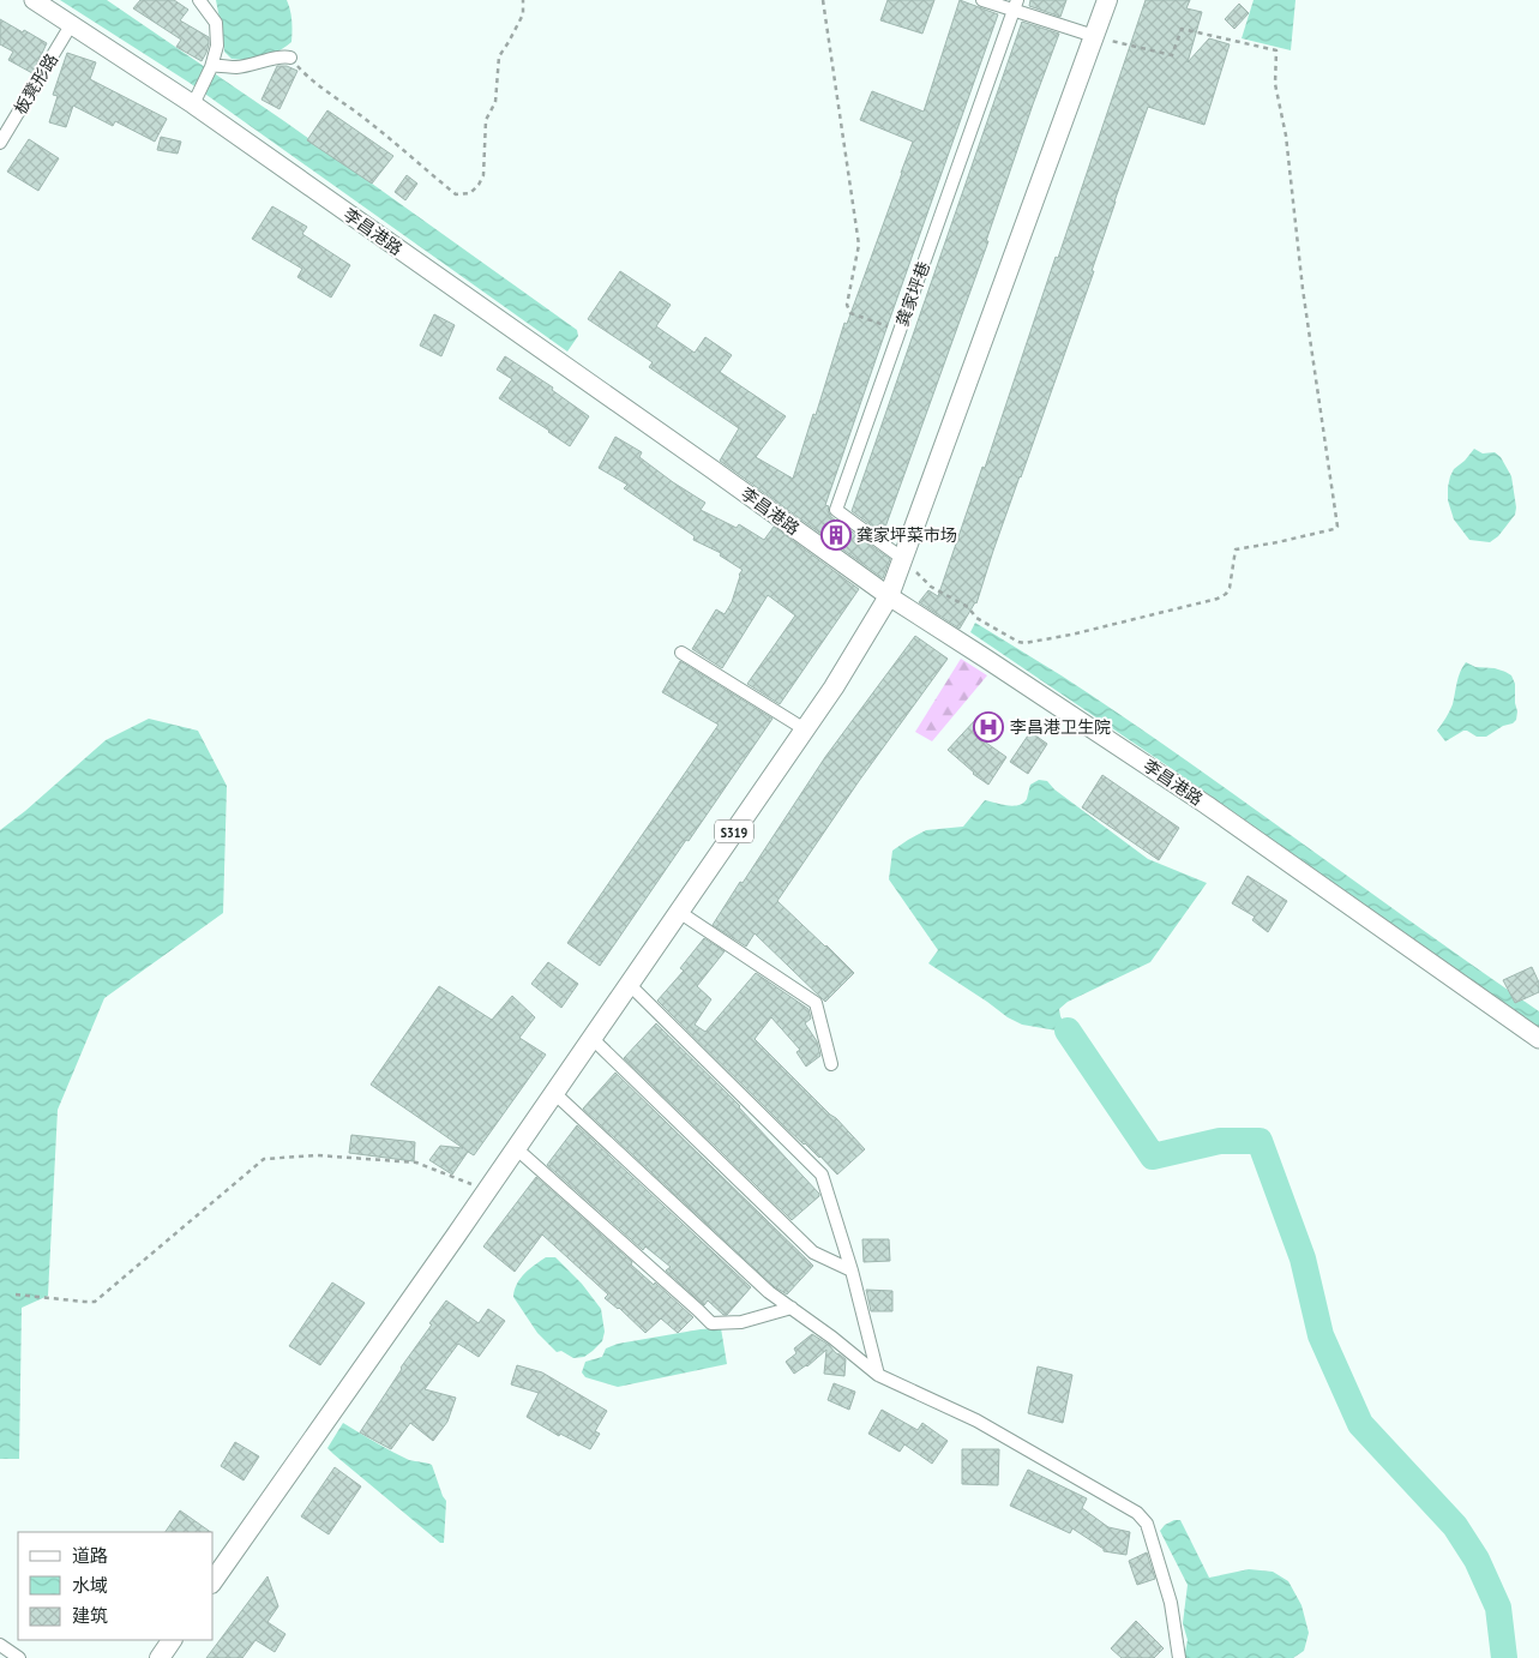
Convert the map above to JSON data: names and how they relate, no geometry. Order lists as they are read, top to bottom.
{
  "streets": {
    "main road": ["S319"],
    "street": ["板凳形路", "李昌港路", "龚家坪巷"]
  },
  "crossings": [
    ["板凳形路", "李昌港路"],
    ["李昌港路", "S319"],
    ["龚家坪巷", "S319"]
  ],
  "places": {
    "building": ["龚家坪菜市场"],
    "hospital": ["李昌港卫生院"]
  },
  "legend": ["道路", "水域", "建筑"]
}
